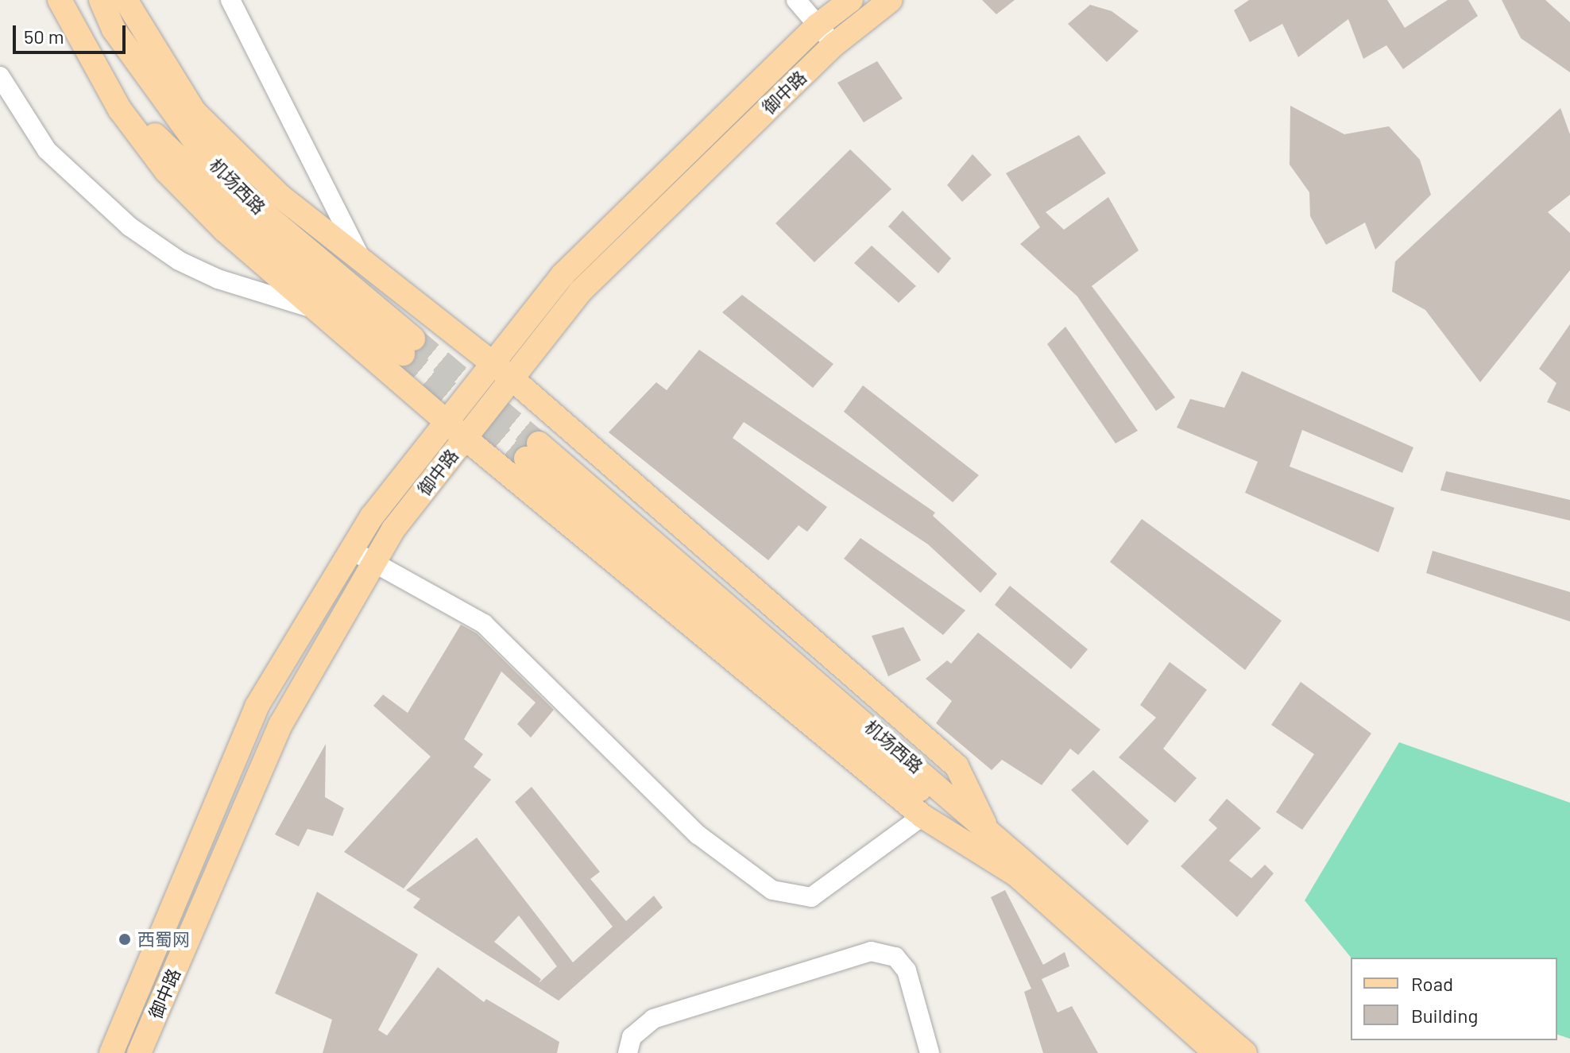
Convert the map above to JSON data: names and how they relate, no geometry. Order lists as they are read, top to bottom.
{
  "streets": {
    "main road": ["御中路", "机场西路"]
  },
  "places": ["西蜀网"],
  "legend": ["Road", "Building"],
  "scale_bar": "50 m"
}
